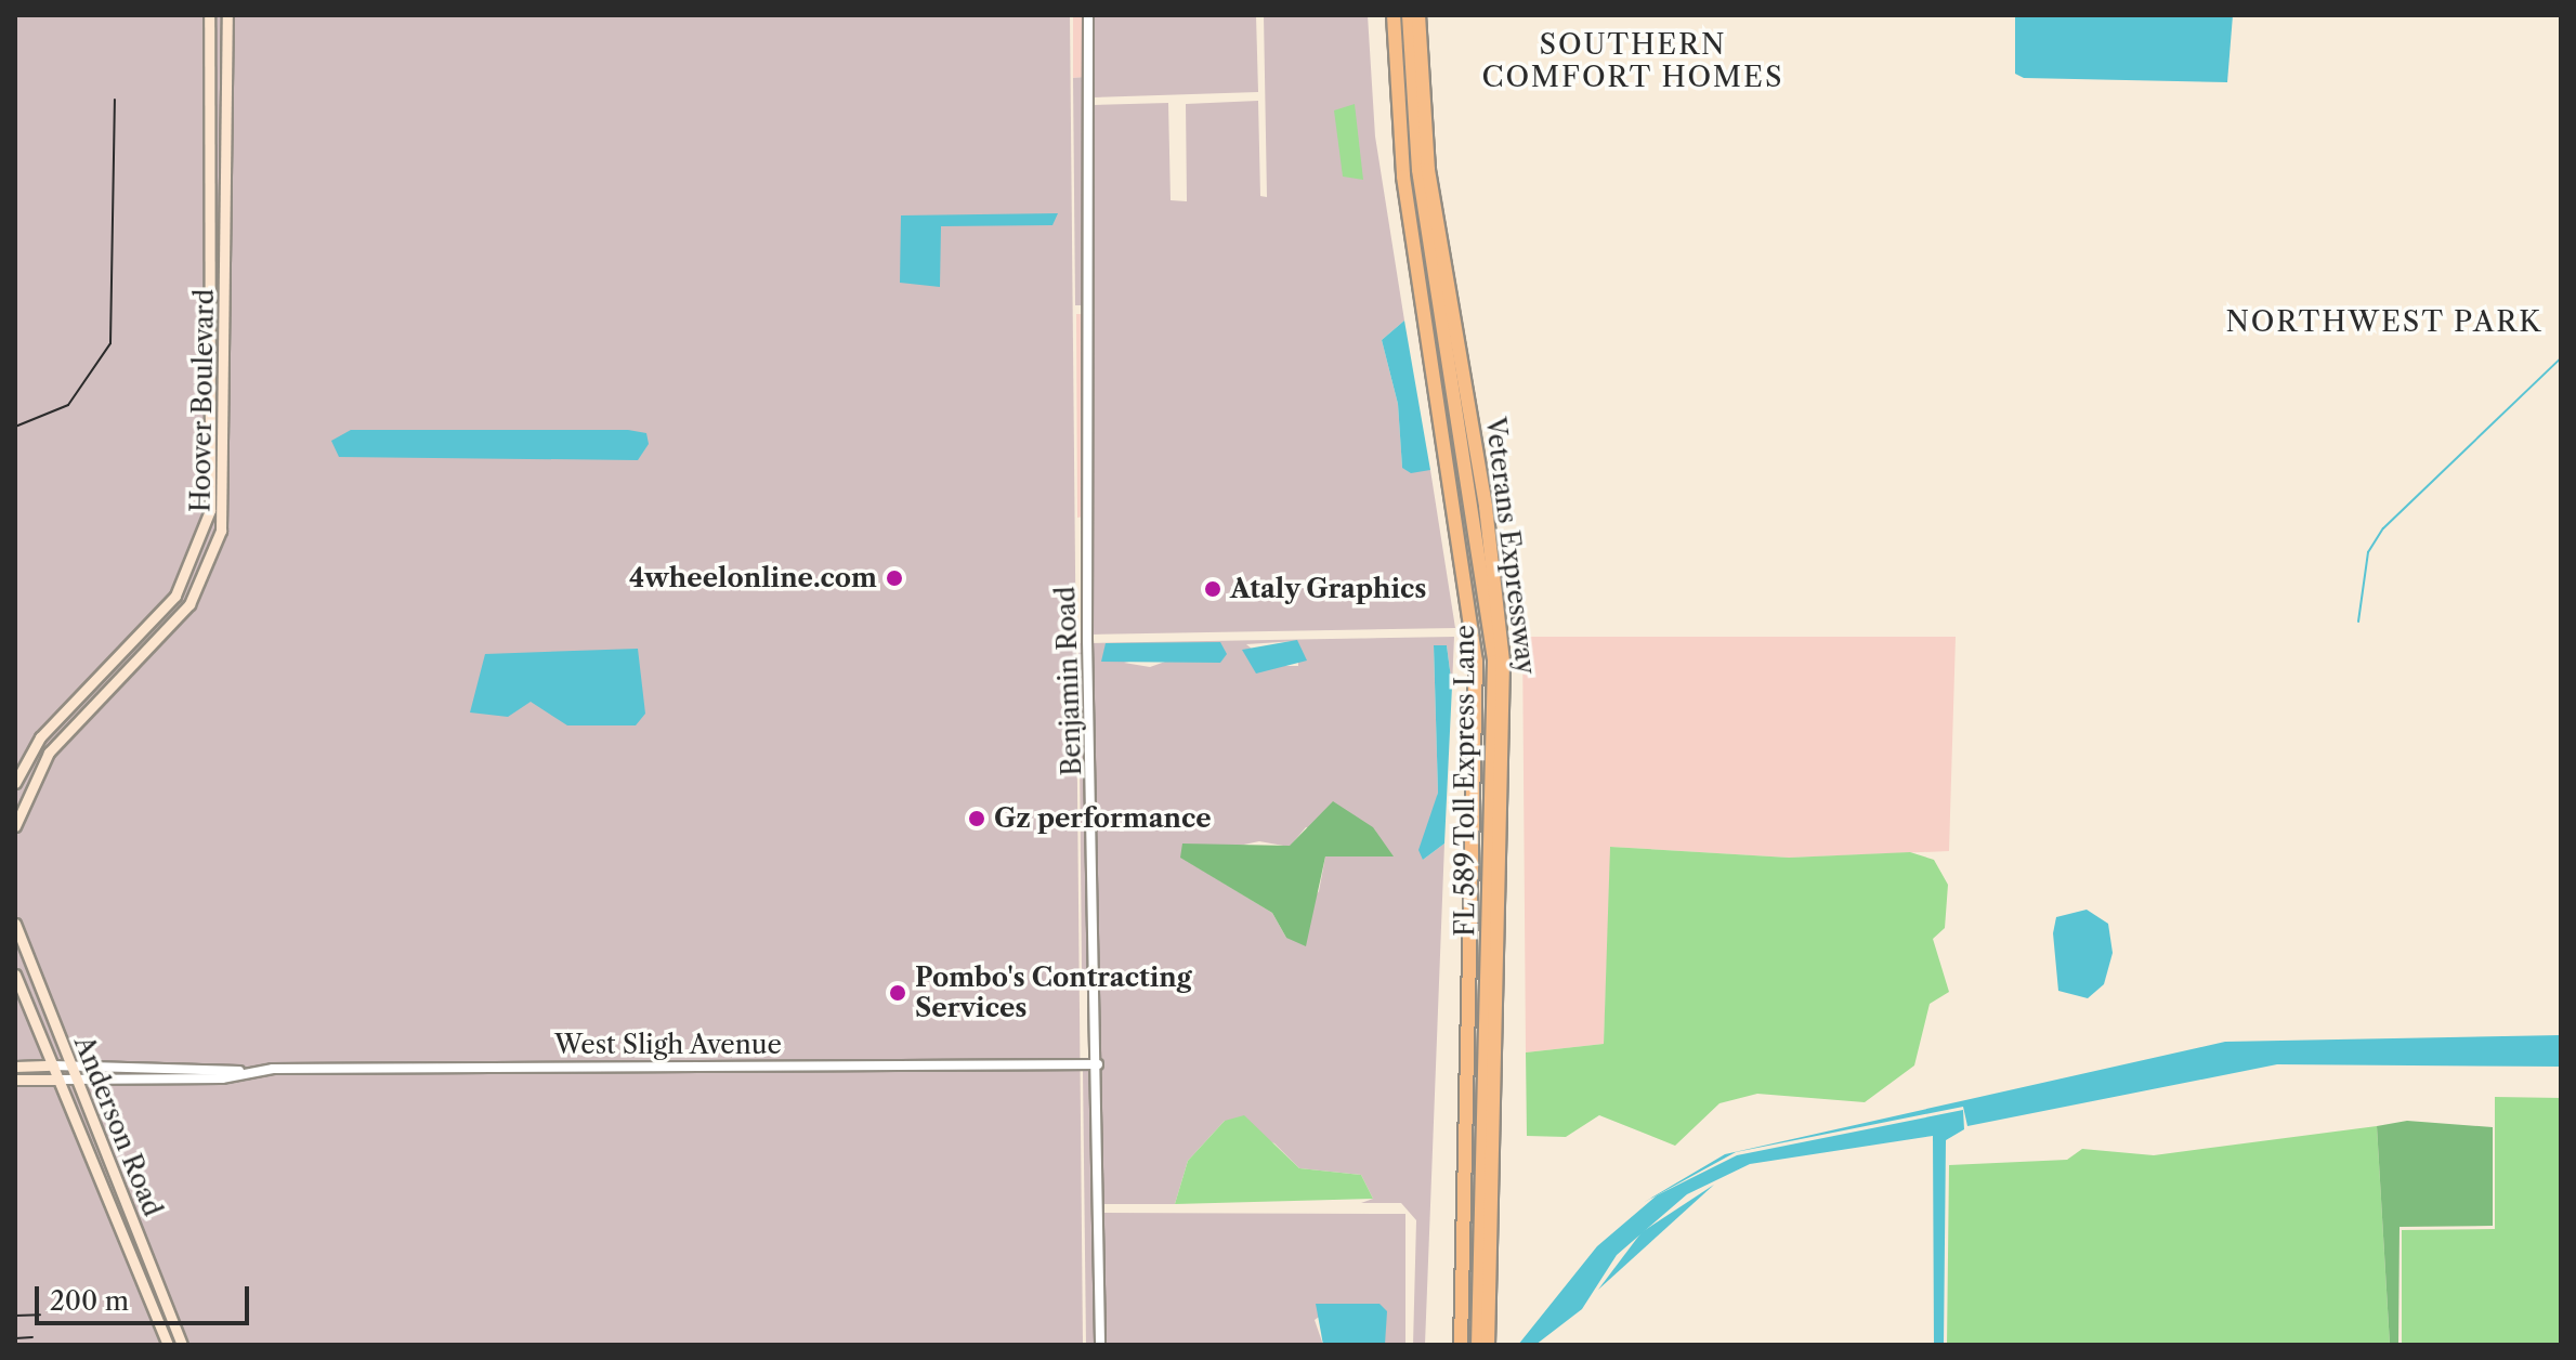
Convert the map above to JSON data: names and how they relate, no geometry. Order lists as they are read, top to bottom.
{
  "streets": {
    "highway": ["Veterans Expressway", "FL 589 Toll Express Lane"],
    "main road": ["Hoover Boulevard", "West Sligh Avenue", "Anderson Road"],
    "street": ["Benjamin Road"]
  },
  "crossings": [
    ["Veterans Expressway", "FL 589 Toll Express Lane"],
    ["Benjamin Road", "West Sligh Avenue"],
    ["West Sligh Avenue", "Anderson Road"]
  ],
  "districts": ["SOUTHERN COMFORT HOMES", "NORTHWEST PARK"],
  "places": [
    "4wheelonline.com",
    "Ataly Graphics",
    "Gz performance",
    "Pombo's Contracting Services"
  ],
  "scale_bar": "200 m"
}
